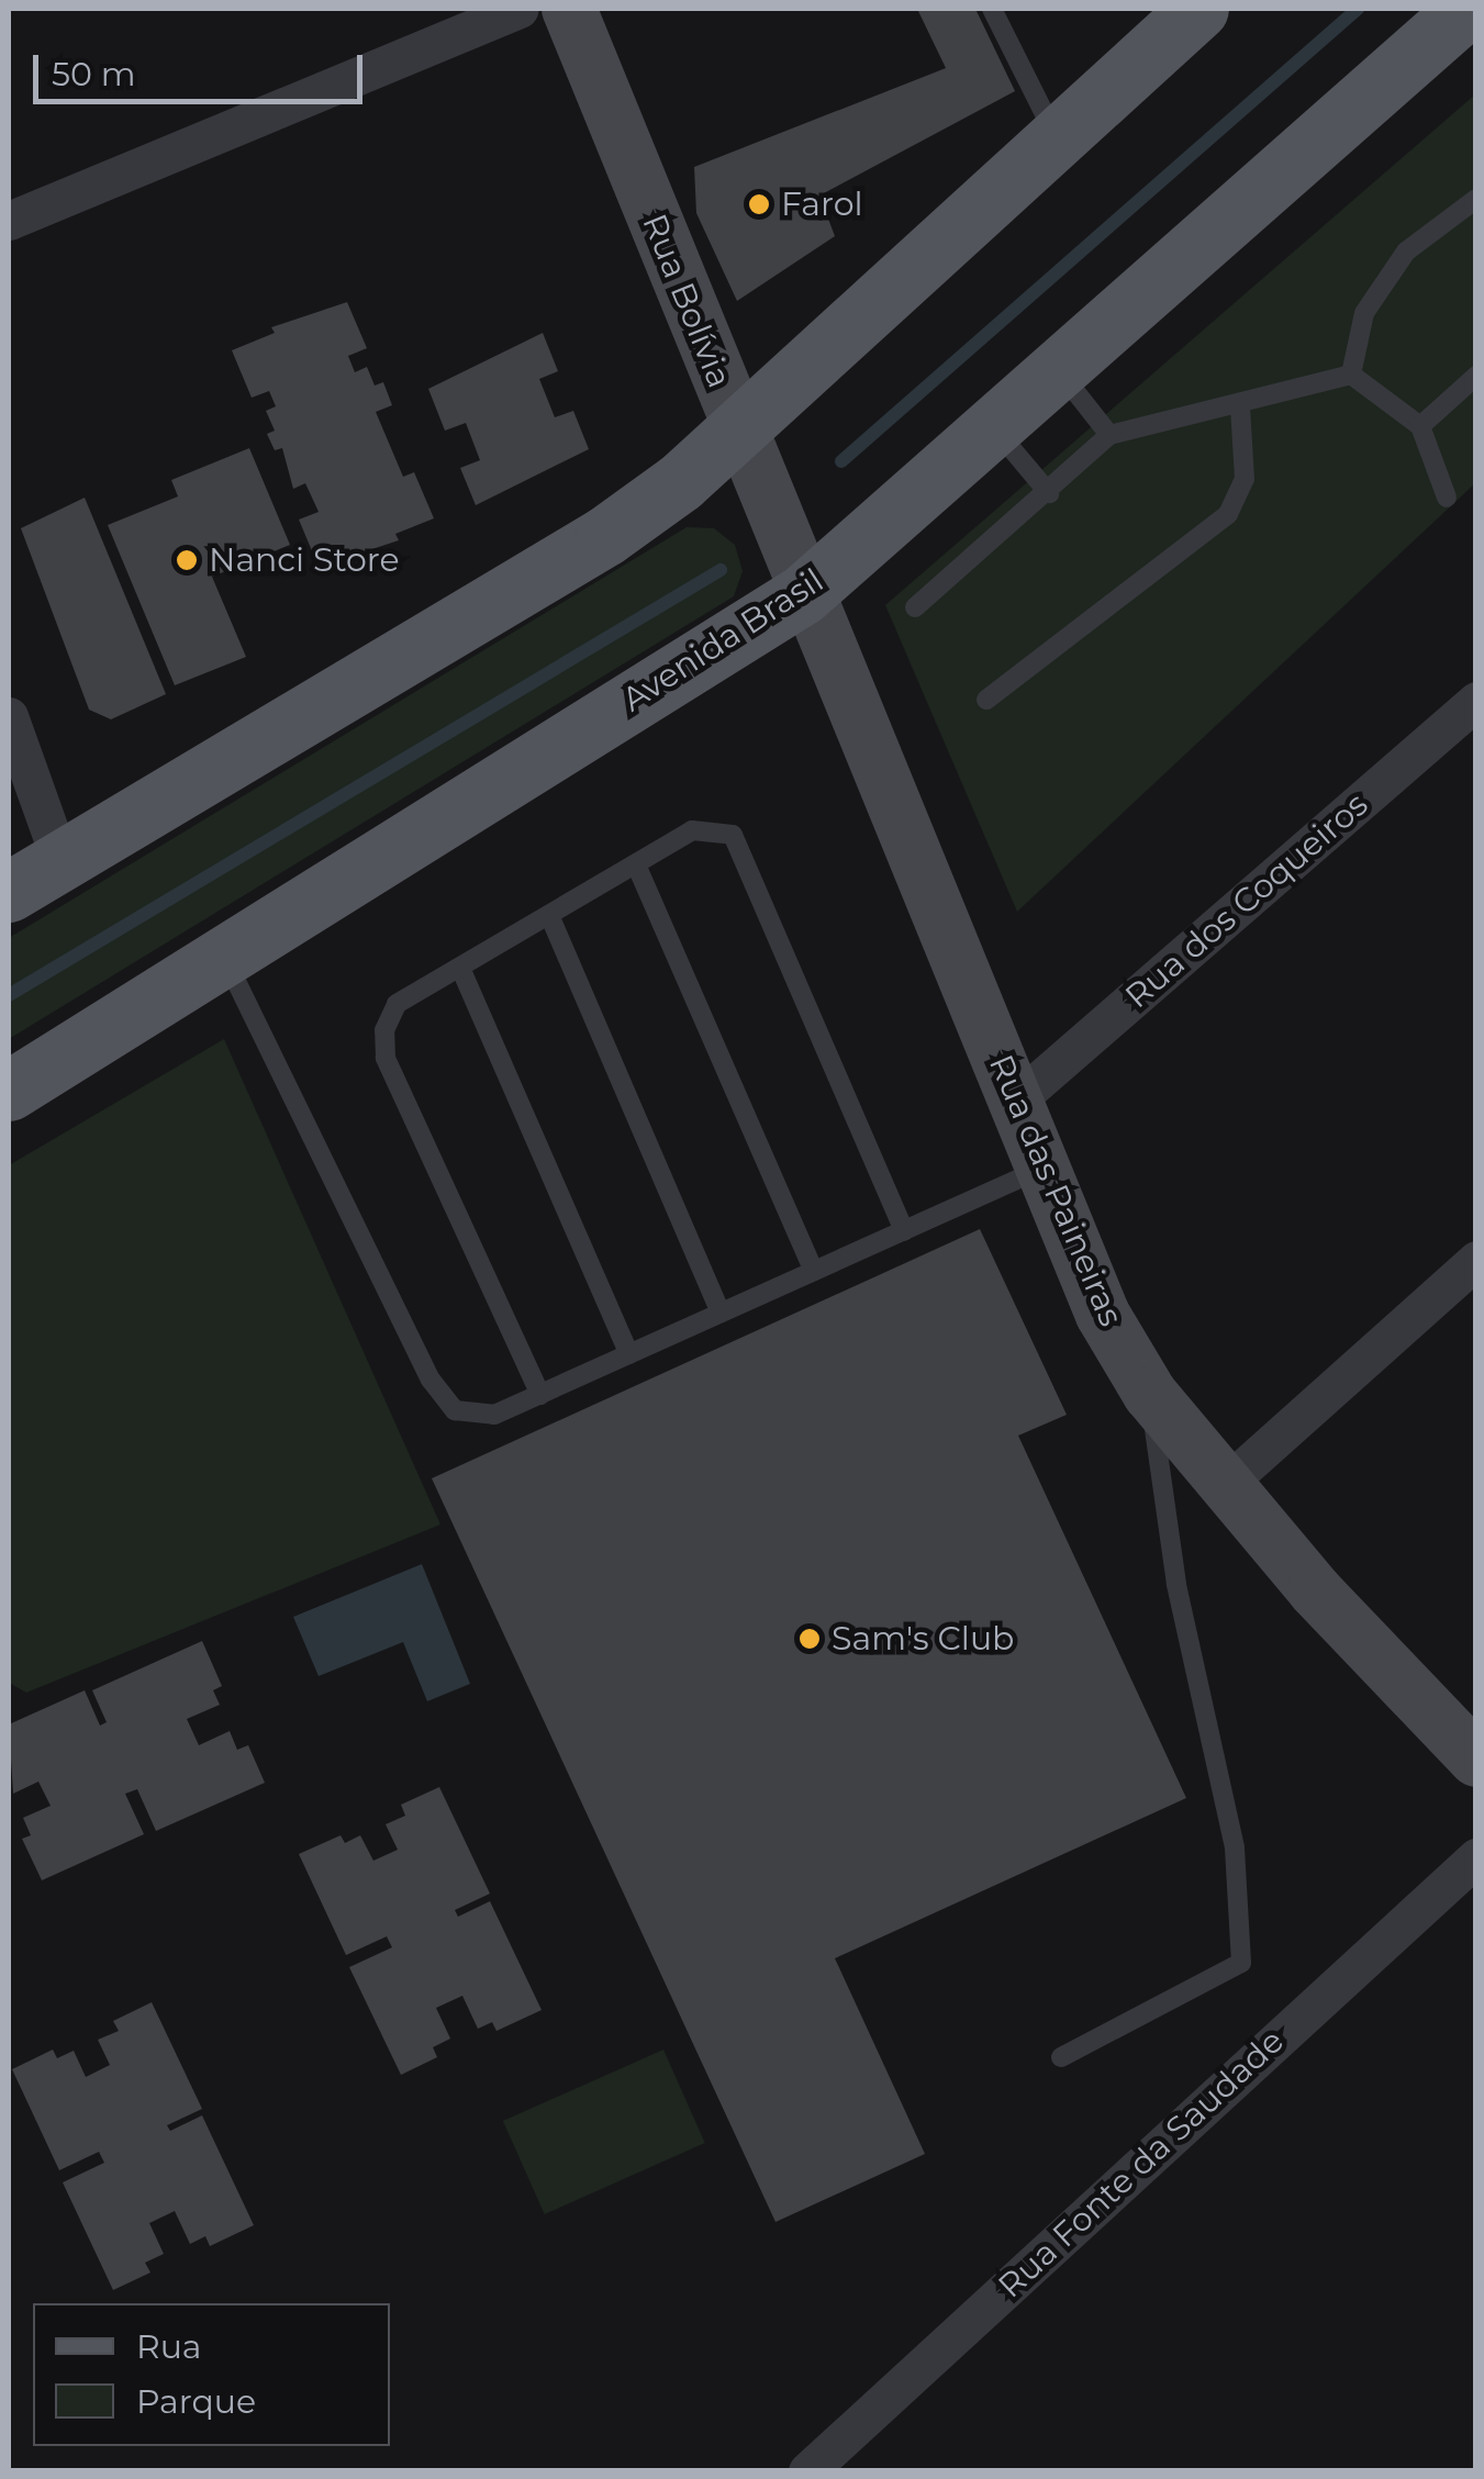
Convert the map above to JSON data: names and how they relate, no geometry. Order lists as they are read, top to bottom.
{
  "streets": {
    "main road": ["Rua Bolívia", "Avenida Brasil", "Rua das Paineiras"],
    "street": ["Rua dos Coqueiros", "Rua Fonte da Saudade"]
  },
  "crossings": [
    ["Rua Bolívia", "Avenida Brasil"],
    ["Rua Bolívia", "Rua das Paineiras"],
    ["Avenida Brasil", "Rua das Paineiras"],
    ["Rua dos Coqueiros", "Rua das Paineiras"]
  ],
  "places": ["Farol", "Nanci Store", "Sam's Club"],
  "legend": ["Rua", "Parque"],
  "scale_bar": "50 m"
}
